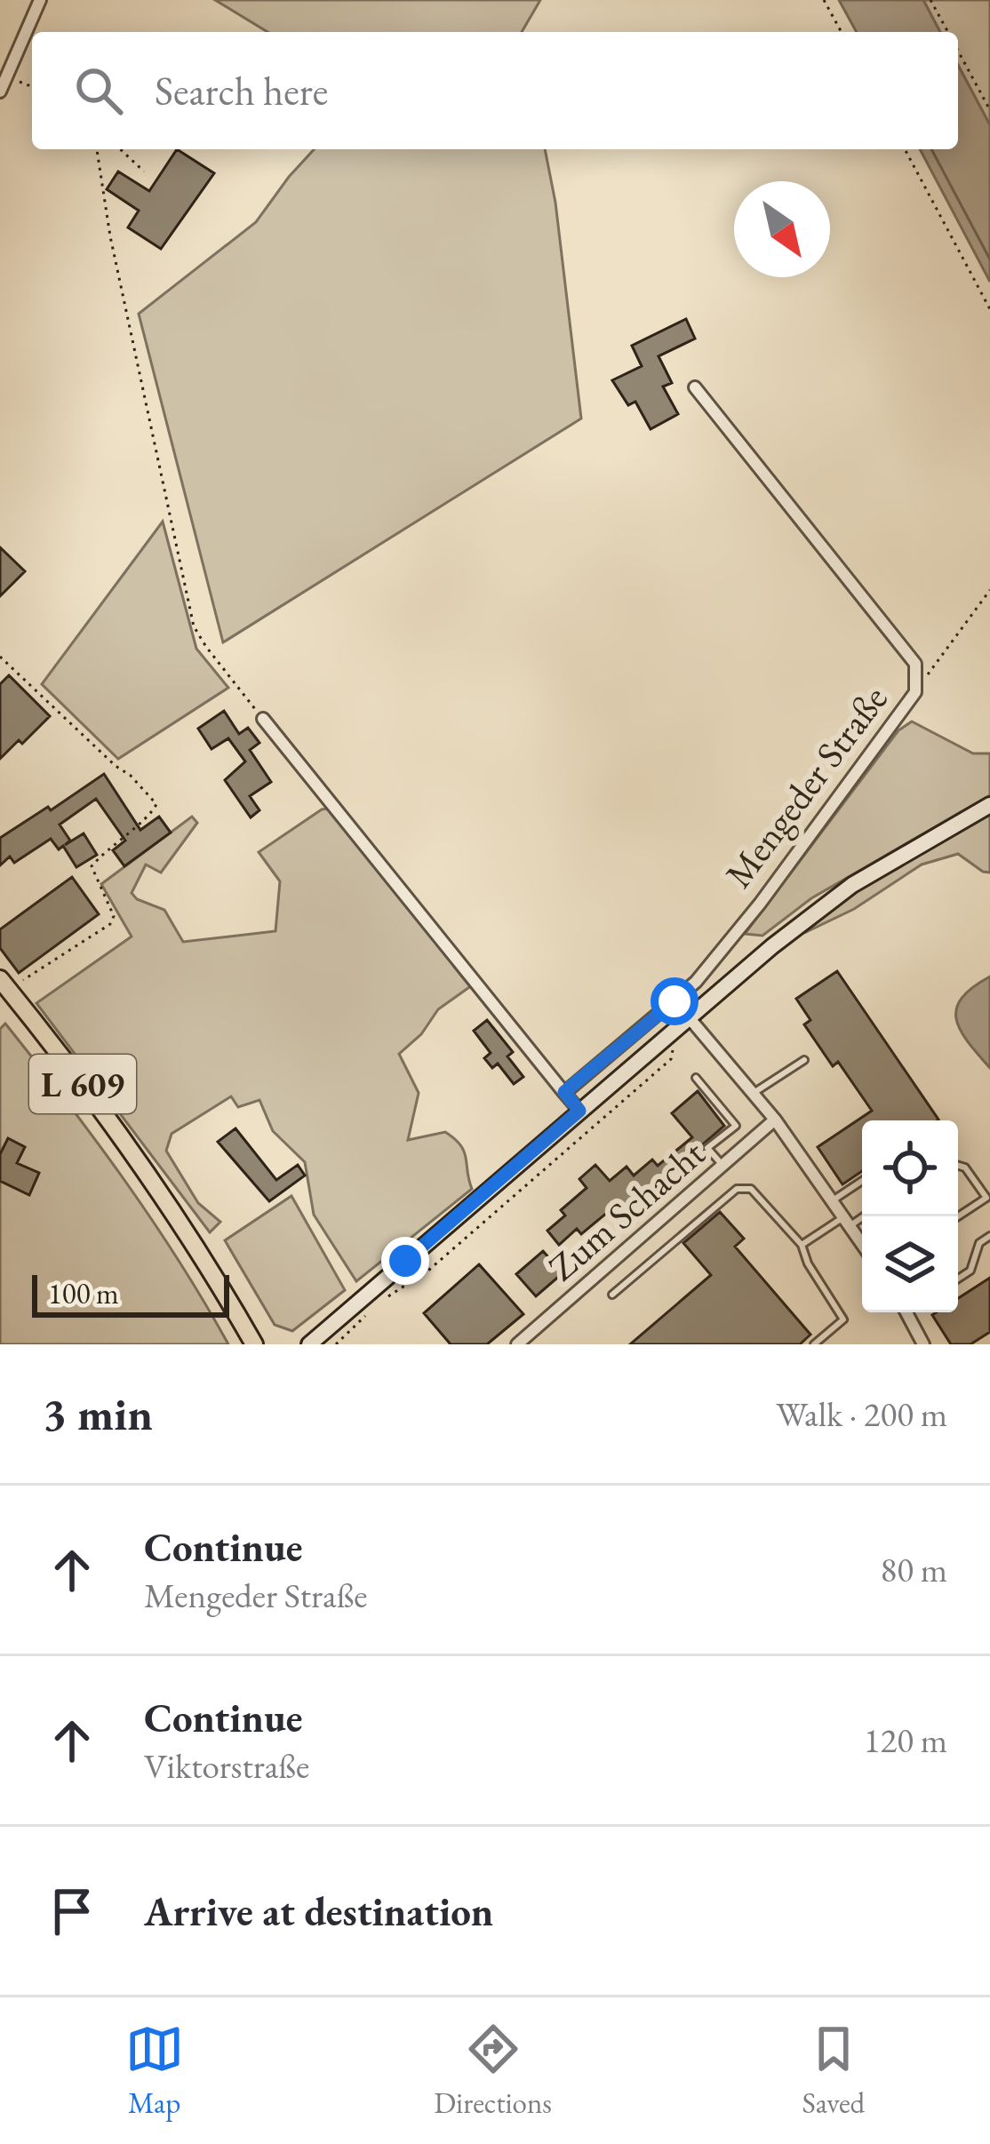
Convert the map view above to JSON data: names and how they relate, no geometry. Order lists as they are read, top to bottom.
{
  "streets": {
    "main road": ["L 609"],
    "street": ["Mengeder Straße", "Zum Schacht"]
  },
  "scale_bar": "100 m",
  "north": "bottom right",
  "page": {
    "search": "Search here",
    "scale": "100 m",
    "heading": ["3 min", "Walk · 200 m"],
    "list": [
      ["Continue", "Mengeder Straße", "80 m"],
      ["Continue", "Viktorstraße", "120 m"],
      "Arrive at destination"
    ],
    "nav": ["Map", "Directions", "Saved"]
  }
}
